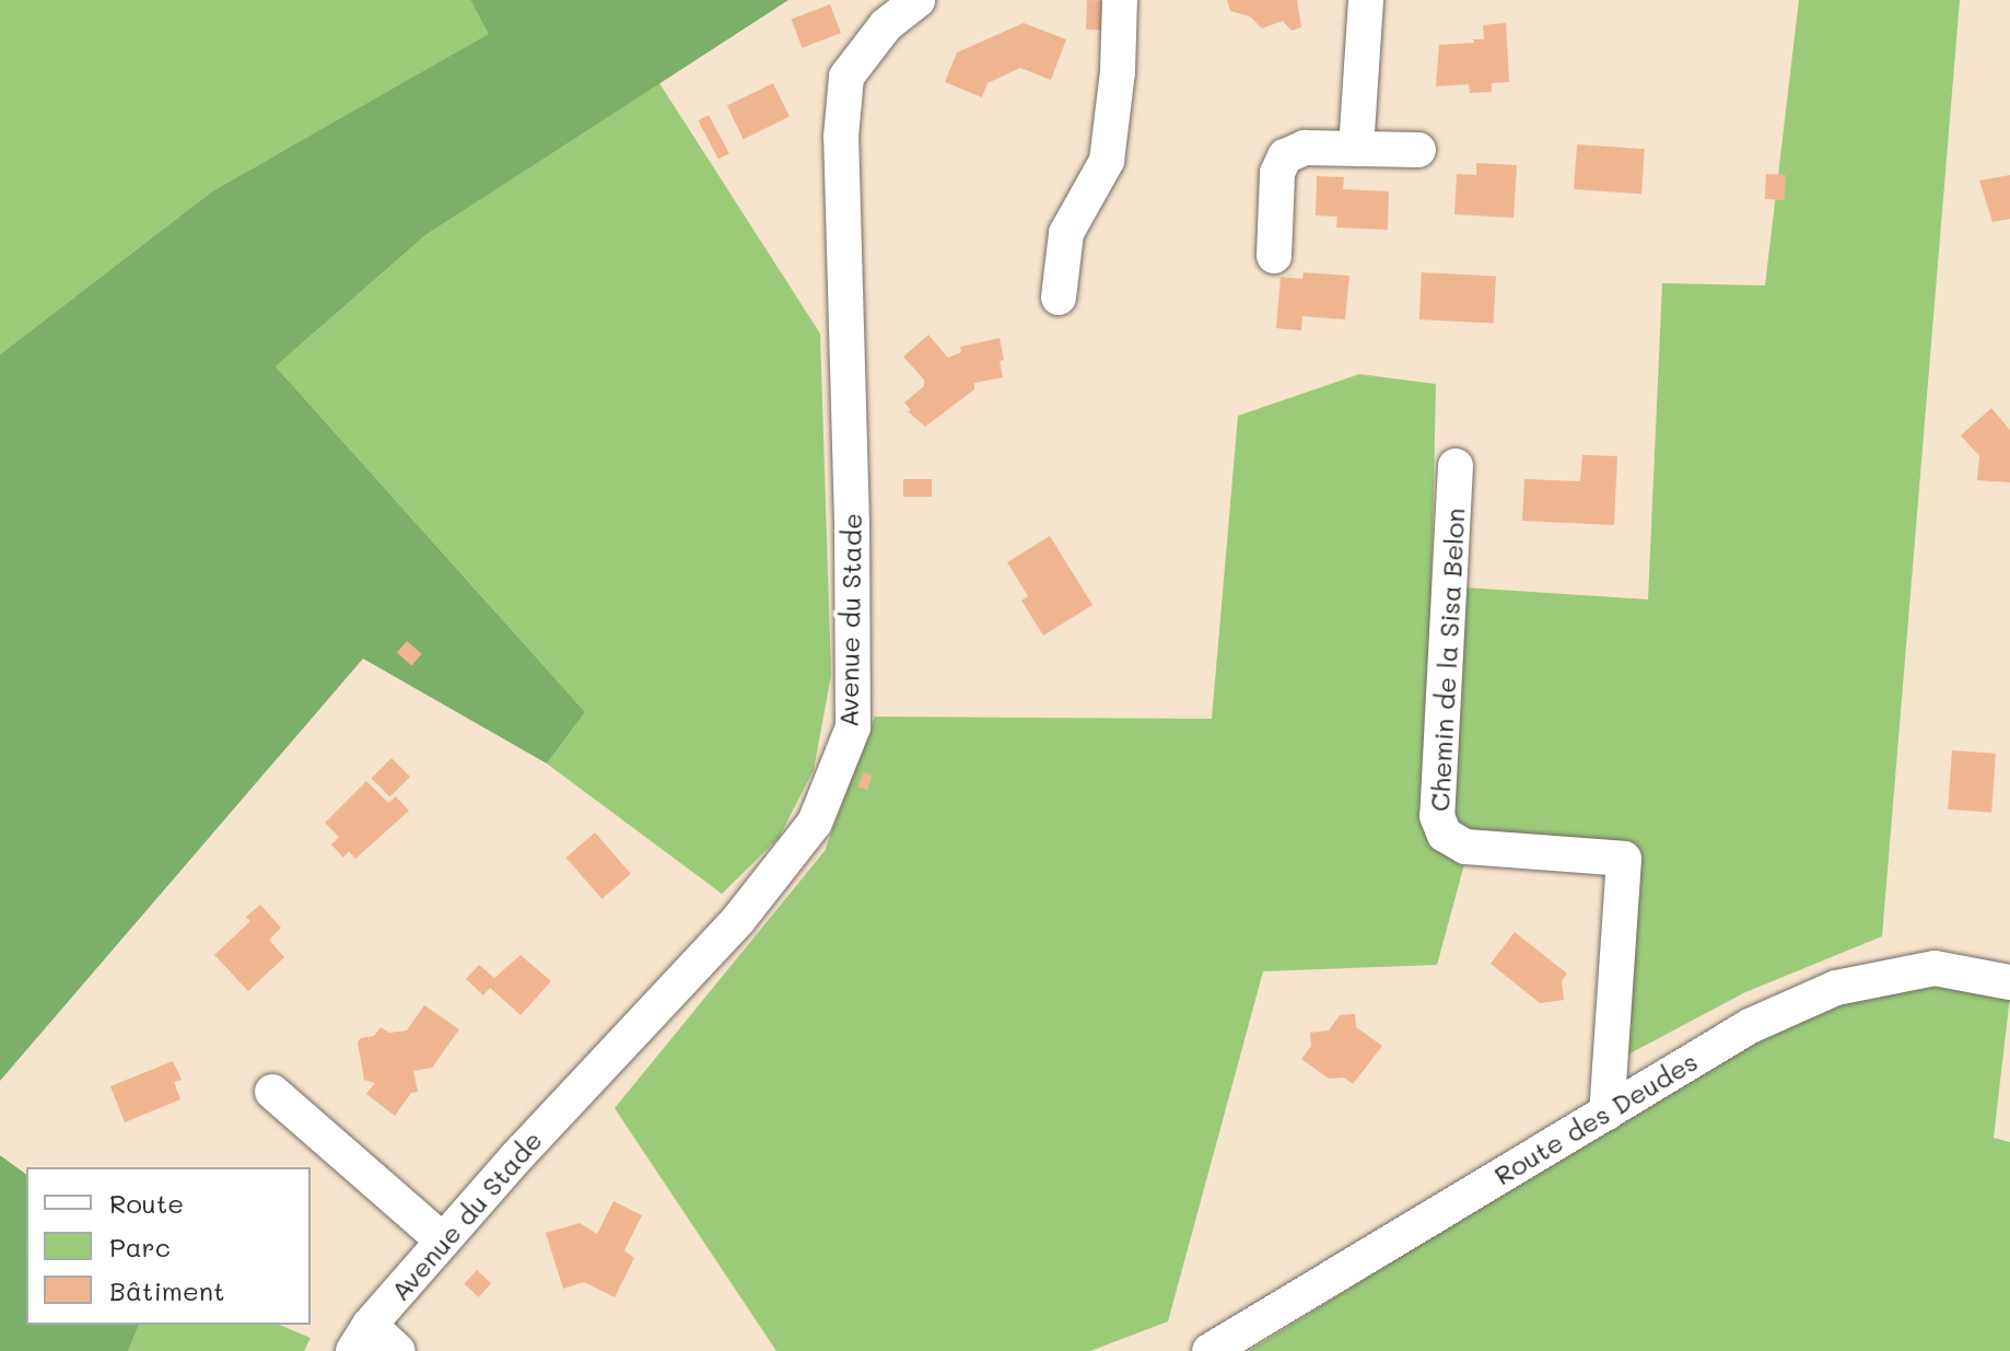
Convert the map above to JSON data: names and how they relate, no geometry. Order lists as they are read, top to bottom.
{
  "streets": {
    "street": ["Avenue du Stade", "Chemin de la Sisa Belon", "Route des Deudes"]
  },
  "crossings": [
    ["Chemin de la Sisa Belon", "Route des Deudes"]
  ],
  "legend": ["Route", "Parc", "Bâtiment"]
}
